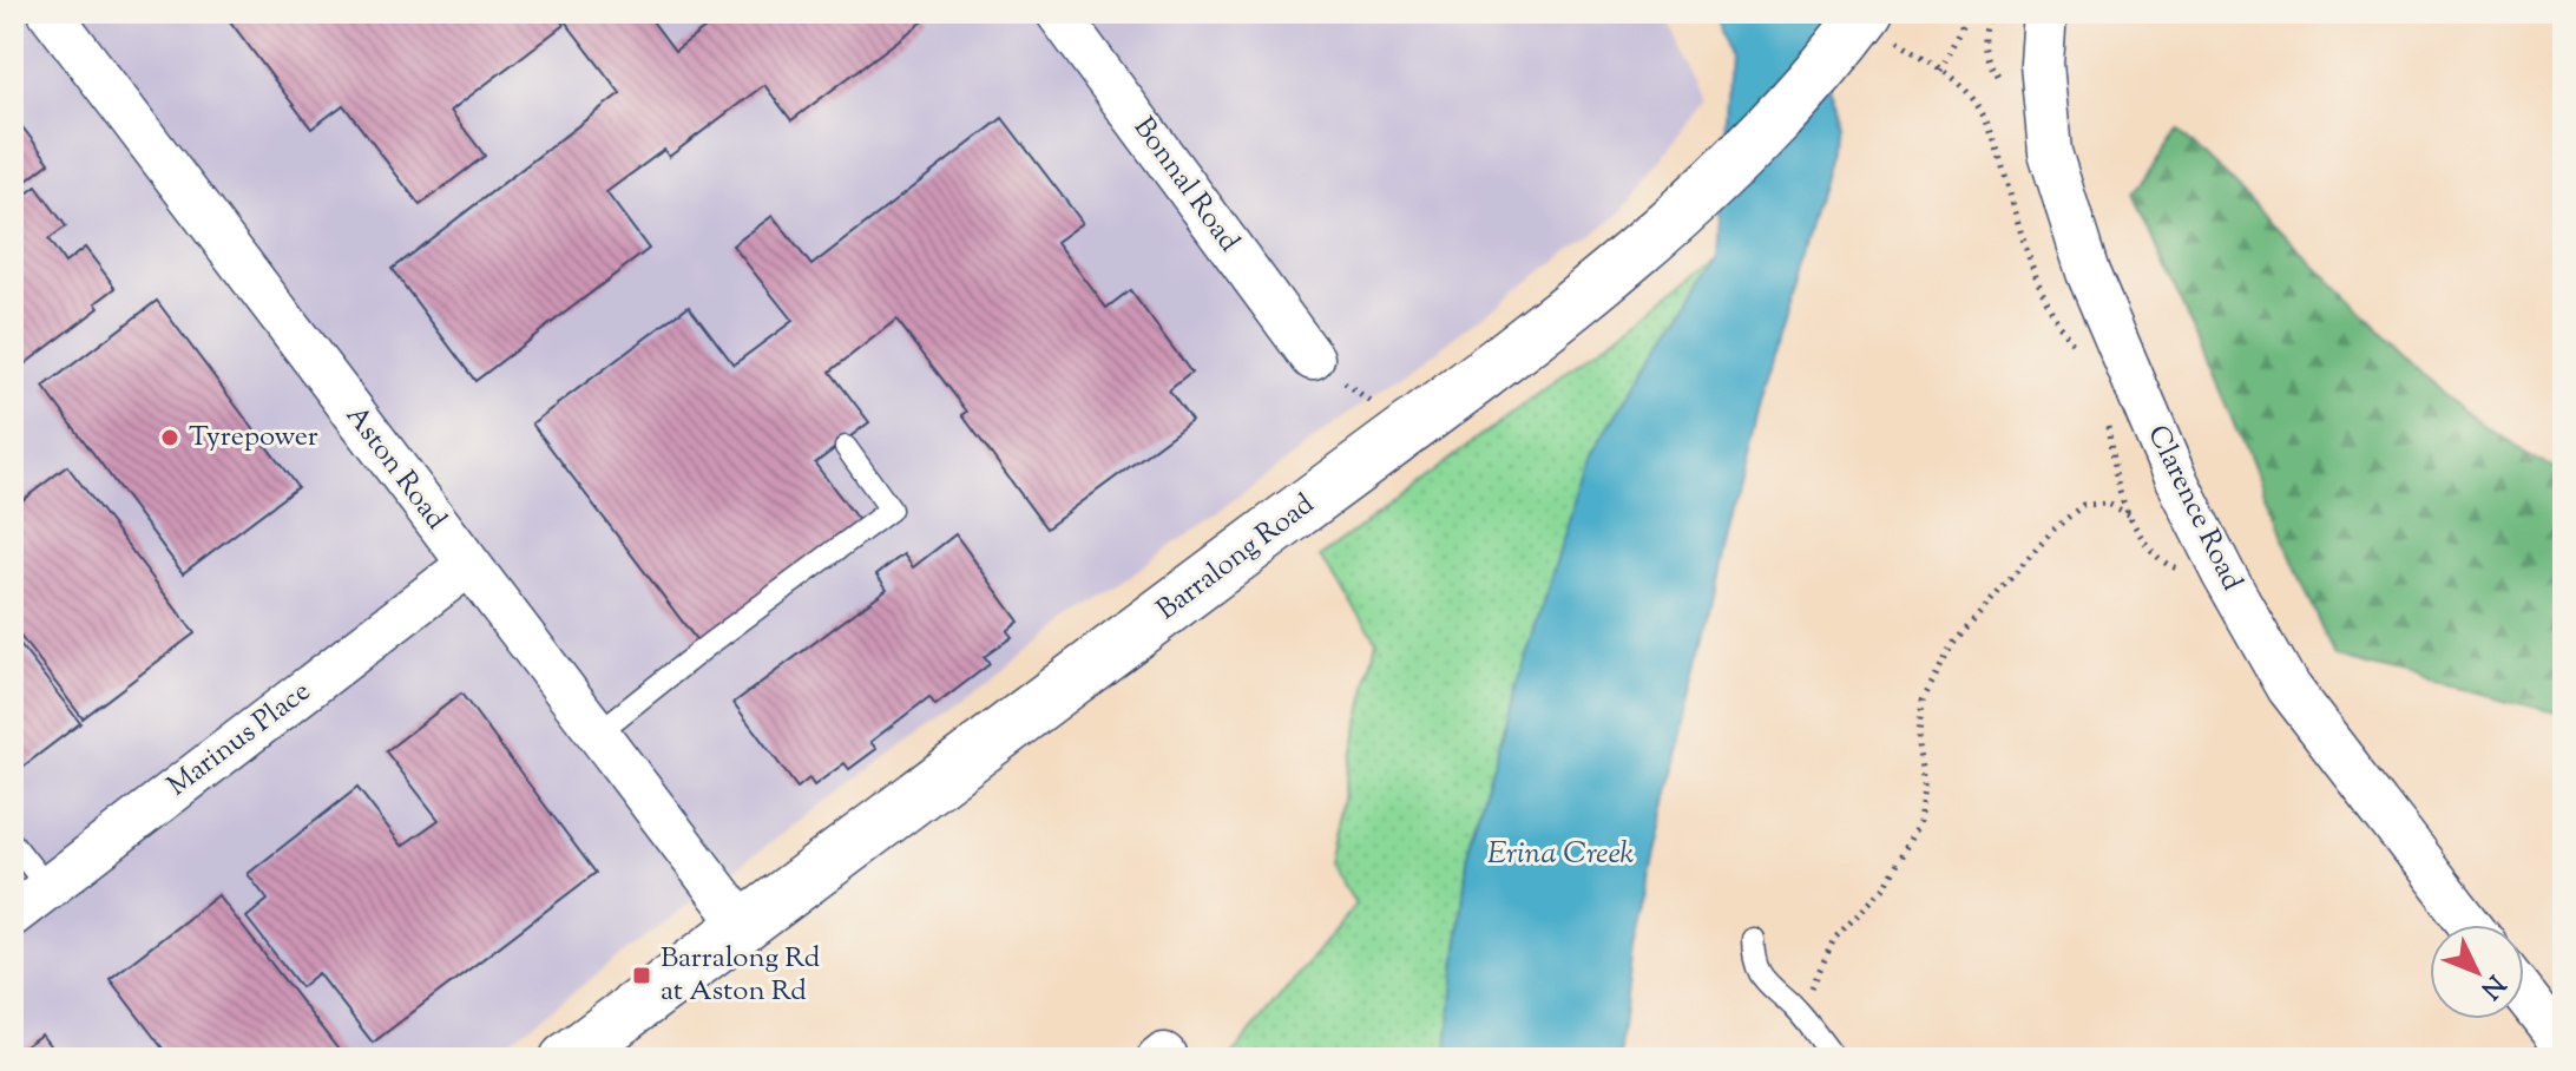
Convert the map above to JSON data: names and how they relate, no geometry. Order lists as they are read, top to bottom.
{
  "streets": {
    "street": [
      "Bonnal Road",
      "Aston Road",
      "Clarence Road",
      "Barralong Road",
      "Marinus Place"
    ]
  },
  "crossings": [
    ["Aston Road", "Barralong Road"],
    ["Aston Road", "Marinus Place"]
  ],
  "water": ["Erina Creek"],
  "places": {
    "other": ["Tyrepower"],
    "transit": ["Barralong Rd at Aston Rd"]
  },
  "north": "bottom right"
}
